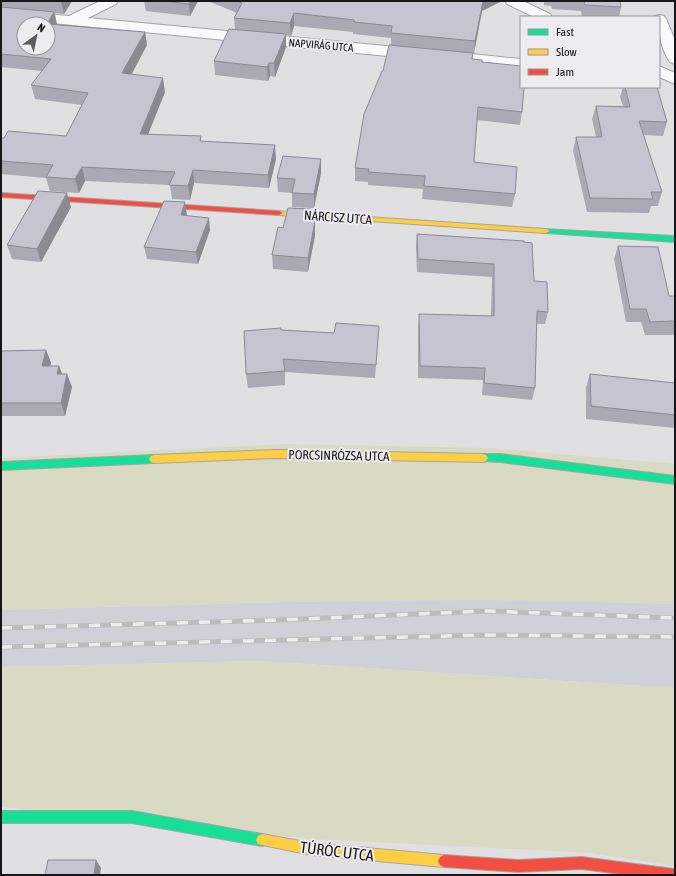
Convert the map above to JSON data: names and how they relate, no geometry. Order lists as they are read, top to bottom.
{
  "streets": {
    "street": [
      "NAPVIRÁG UTCA",
      "NÁRCISZ UTCA",
      "PORCSINRÓZSA UTCA",
      "TÚRÓC UTCA"
    ]
  },
  "legend": ["Fast", "Slow", "Jam"],
  "north": "top right"
}
